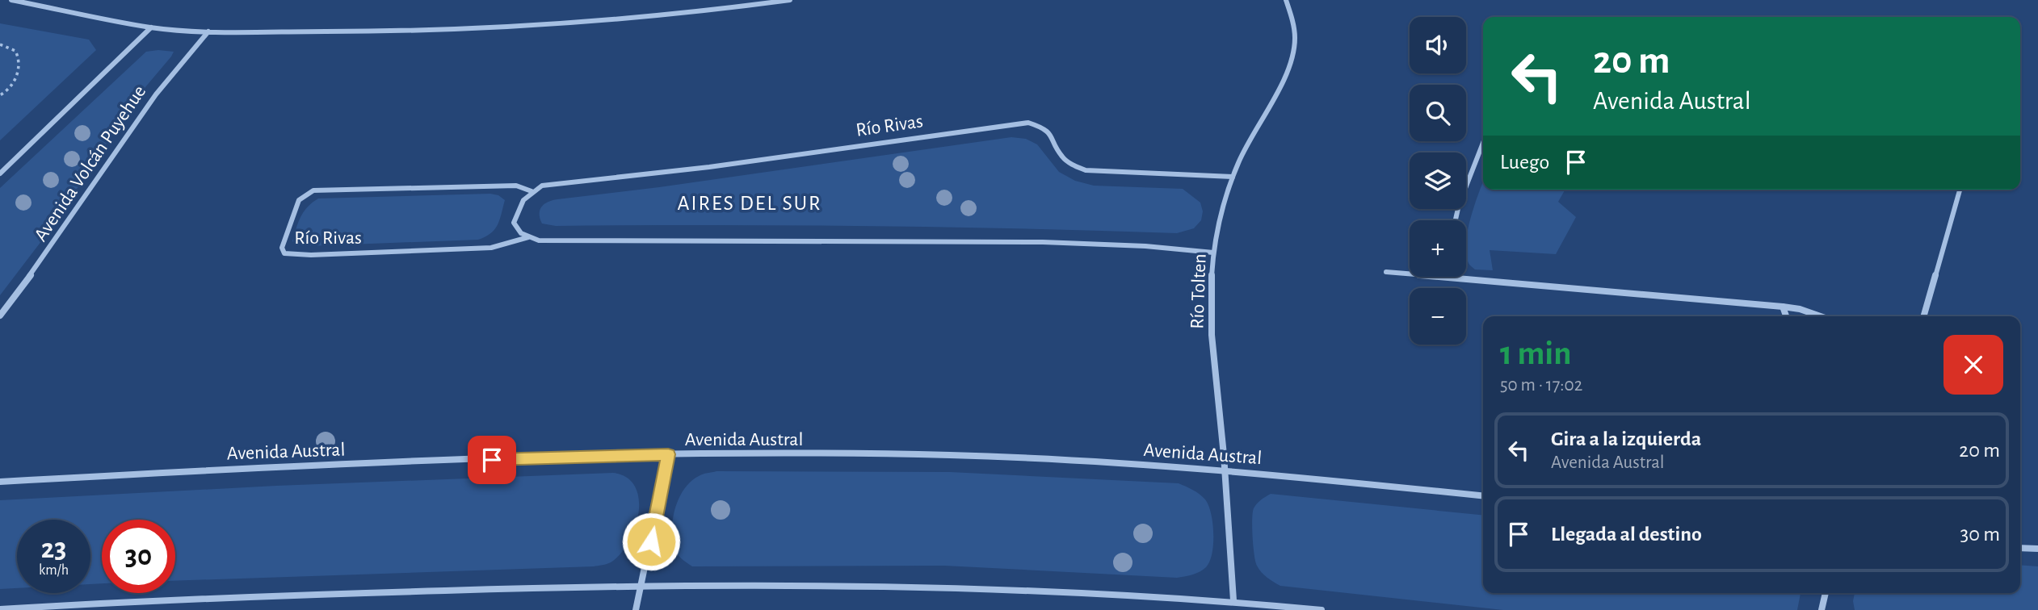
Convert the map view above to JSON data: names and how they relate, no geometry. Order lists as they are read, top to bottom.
{
  "streets": {
    "street": [
      "Río Rivas",
      "Avenida Volcán Puyehue",
      "Río Tolten",
      "Avenida Austral"
    ]
  },
  "crossings": [
    ["Río Rivas", "Río Tolten"],
    ["Río Tolten", "Avenida Austral"]
  ],
  "districts": ["AIRES DEL SUR"],
  "page": {
    "map_buttons": ["+", "−"],
    "turn": ["20 m", "Avenida Austral"],
    "then": "Luego",
    "heading": ["1 min", "50 m · 17:02"],
    "list": [
      {
        "name": "Gira a la izquierda",
        "note": "Avenida Austral",
        "value": "20 m"
      },
      {
        "name": "Llegada al destino",
        "value": "30 m"
      }
    ],
    "speed": "23 km/h",
    "limit": "30"
  }
}
